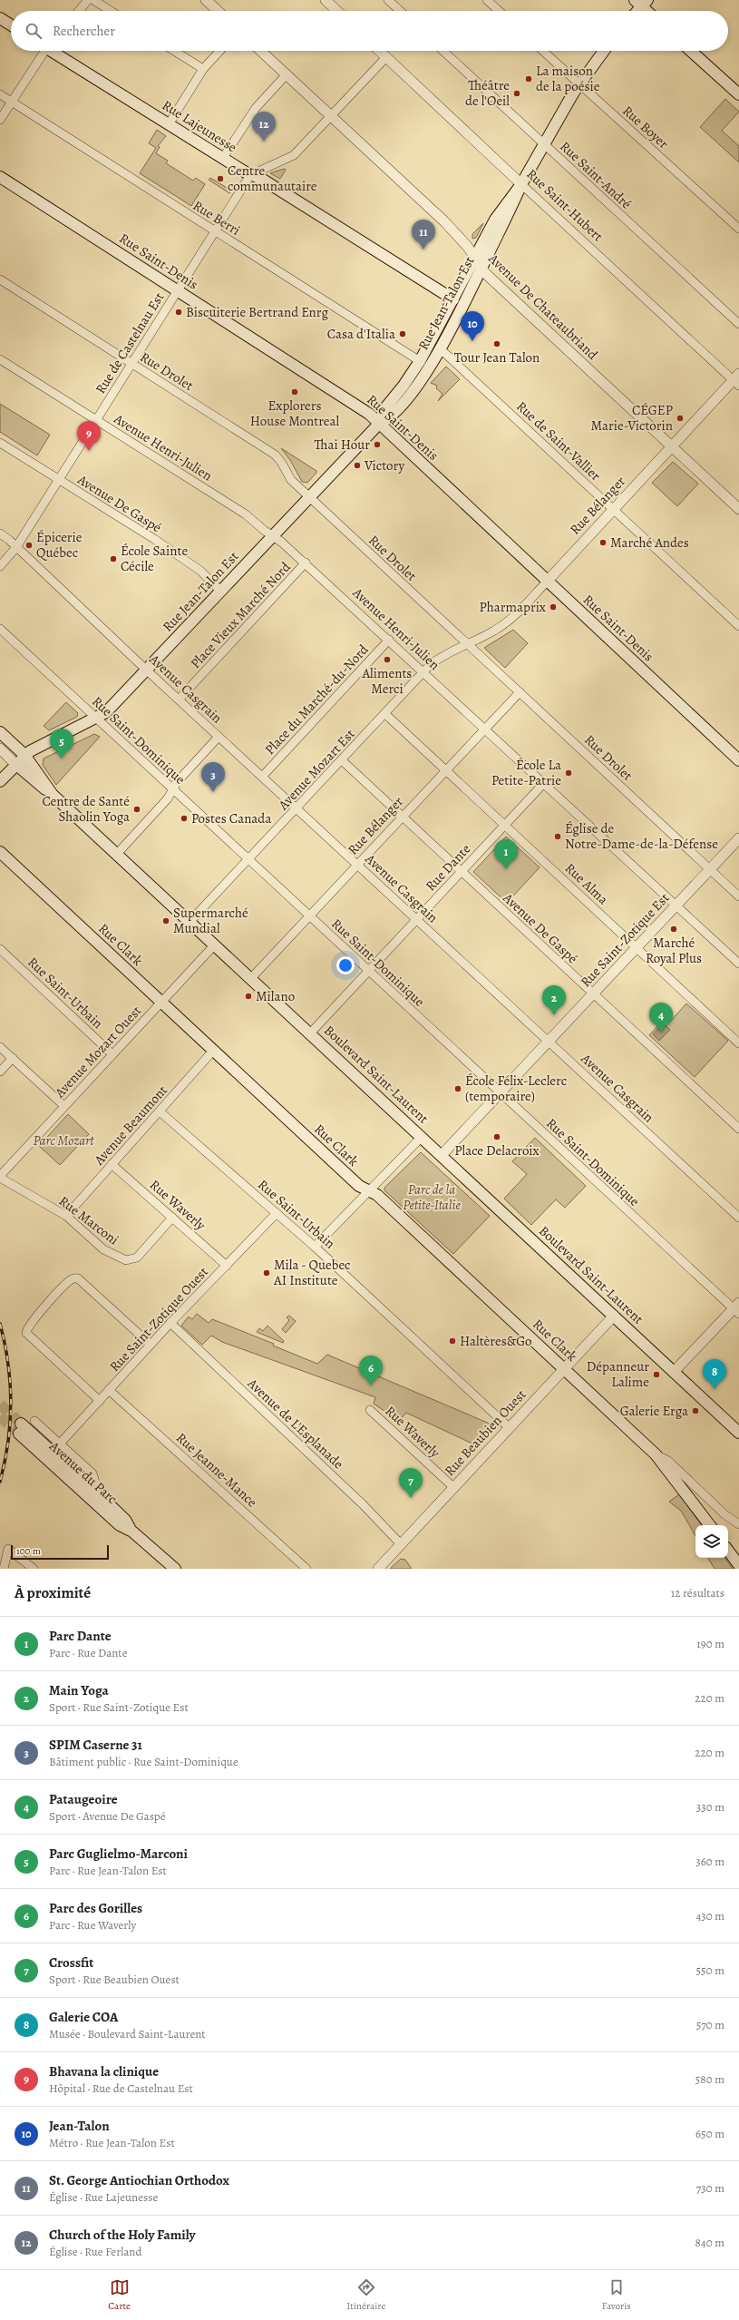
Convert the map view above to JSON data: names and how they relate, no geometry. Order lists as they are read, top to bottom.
{
  "streets": {
    "main road": [
      "Rue Lajeunesse",
      "Rue Saint-Denis",
      "Rue Jean-Talon Est",
      "Rue Clark",
      "Boulevard Saint-Laurent",
      "Avenue du Parc"
    ],
    "street": [
      "Rue Boyer",
      "Rue Saint-André",
      "Rue Saint-Hubert",
      "Rue Berri",
      "Avenue De Chateaubriand",
      "Rue de Castelnau Est",
      "Rue Drolet",
      "Rue de Saint-Vallier",
      "Avenue Henri-Julien",
      "Avenue De Gaspé",
      "Rue Bélanger",
      "Place Vieux Marché Nord",
      "Avenue Casgrain",
      "Place du Marché-du-Nord",
      "Rue Saint-Dominique",
      "Avenue Mozart Est",
      "Rue Dante",
      "Rue Alma",
      "Rue Saint-Zotique Est",
      "Rue Saint-Urbain",
      "Avenue Mozart Ouest",
      "Avenue Beaumont",
      "Rue Waverly",
      "Rue Marconi",
      "Rue Saint-Zotique Ouest",
      "Avenue de L'Esplanade",
      "Rue Beaubien Ouest",
      "Rue Jeanne-Mance"
    ]
  },
  "crossings": [
    ["Rue Lajeunesse", "Rue Jean-Talon Est"],
    ["Rue Lajeunesse", "Rue de Castelnau Est"],
    ["Rue Boyer", "Rue Jean-Talon Est"],
    ["Rue Saint-André", "Rue Jean-Talon Est"],
    ["Rue Saint-Hubert", "Rue Jean-Talon Est"],
    ["Rue Saint-Hubert", "Rue Bélanger"],
    ["Rue Berri", "Rue Jean-Talon Est"],
    ["Rue Berri", "Rue de Castelnau Est"],
    ["Rue Saint-Denis", "Rue Jean-Talon Est"],
    ["Rue Saint-Denis", "Rue de Castelnau Est"],
    ["Rue Saint-Denis", "Rue Bélanger"],
    ["Rue Jean-Talon Est", "Avenue De Chateaubriand"],
    ["Rue Jean-Talon Est", "Rue Drolet"],
    ["Rue Jean-Talon Est", "Rue de Saint-Vallier"],
    ["Rue Jean-Talon Est", "Avenue Henri-Julien"],
    ["Rue Jean-Talon Est", "Avenue De Gaspé"],
    ["Rue Jean-Talon Est", "Avenue Casgrain"],
    ["Rue Jean-Talon Est", "Rue Saint-Dominique"],
    ["Rue Jean-Talon Est", "Boulevard Saint-Laurent"],
    ["Avenue De Chateaubriand", "Rue Bélanger"],
    ["Rue de Castelnau Est", "Rue Drolet"],
    ["Rue de Castelnau Est", "Avenue Henri-Julien"],
    ["Rue de Castelnau Est", "Avenue De Gaspé"],
    ["Rue de Castelnau Est", "Avenue Casgrain"],
    ["Rue Drolet", "Rue Bélanger"],
    ["Rue Drolet", "Avenue Mozart Est"],
    ["Rue Drolet", "Rue Saint-Zotique Est"],
    ["Rue de Saint-Vallier", "Rue Bélanger"],
    ["Avenue Henri-Julien", "Rue Bélanger"],
    ["Avenue Henri-Julien", "Place Vieux Marché Nord"],
    ["Avenue Henri-Julien", "Place du Marché-du-Nord"],
    ["Avenue Henri-Julien", "Avenue Mozart Est"],
    ["Avenue Henri-Julien", "Rue Dante"],
    ["Avenue Henri-Julien", "Rue Saint-Zotique Est"],
    ["Avenue De Gaspé", "Rue Bélanger"],
    ["Avenue De Gaspé", "Avenue Mozart Est"],
    ["Avenue De Gaspé", "Rue Dante"],
    ["Avenue De Gaspé", "Rue Saint-Zotique Est"],
    ["Rue Bélanger", "Avenue Casgrain"],
    ["Rue Bélanger", "Rue Saint-Dominique"],
    ["Rue Bélanger", "Avenue Mozart Est"],
    ["Rue Bélanger", "Rue Alma"],
    ["Rue Bélanger", "Boulevard Saint-Laurent"],
    ["Place Vieux Marché Nord", "Avenue Casgrain"],
    ["Avenue Casgrain", "Place du Marché-du-Nord"],
    ["Avenue Casgrain", "Avenue Mozart Est"],
    ["Avenue Casgrain", "Rue Dante"],
    ["Avenue Casgrain", "Rue Saint-Zotique Est"],
    ["Rue Saint-Dominique", "Avenue Mozart Est"],
    ["Rue Saint-Dominique", "Rue Dante"],
    ["Rue Saint-Dominique", "Rue Saint-Zotique Est"],
    ["Avenue Mozart Est", "Rue Alma"],
    ["Avenue Mozart Est", "Boulevard Saint-Laurent"],
    ["Rue Dante", "Rue Alma"],
    ["Rue Dante", "Boulevard Saint-Laurent"],
    ["Rue Alma", "Rue Saint-Zotique Est"],
    ["Rue Saint-Zotique Est", "Boulevard Saint-Laurent"],
    ["Rue Clark", "Avenue Mozart Ouest"],
    ["Rue Clark", "Avenue Beaumont"],
    ["Rue Clark", "Rue Beaubien Ouest"],
    ["Rue Saint-Urbain", "Avenue Mozart Ouest"],
    ["Rue Saint-Urbain", "Avenue Beaumont"],
    ["Rue Saint-Urbain", "Rue Saint-Zotique Ouest"],
    ["Rue Saint-Urbain", "Rue Beaubien Ouest"],
    ["Avenue Mozart Ouest", "Boulevard Saint-Laurent"],
    ["Avenue Mozart Ouest", "Rue Marconi"],
    ["Boulevard Saint-Laurent", "Rue Beaubien Ouest"],
    ["Avenue Beaumont", "Rue Waverly"],
    ["Avenue Beaumont", "Rue Marconi"],
    ["Rue Waverly", "Rue Marconi"],
    ["Rue Waverly", "Rue Saint-Zotique Ouest"],
    ["Rue Waverly", "Rue Beaubien Ouest"],
    ["Rue Saint-Zotique Ouest", "Avenue de L'Esplanade"],
    ["Rue Saint-Zotique Ouest", "Rue Jeanne-Mance"],
    ["Rue Saint-Zotique Ouest", "Avenue du Parc"],
    ["Avenue de L'Esplanade", "Rue Beaubien Ouest"]
  ],
  "parks": ["Parc Mozart", "Parc de la Petite-Italie"],
  "places": [
    "La maison de la poésie",
    "Théâtre de l'Oeil",
    "Centre communautaire",
    "Biscuiterie Bertrand Enrg",
    "Casa d'Italia",
    "Tour Jean Talon",
    "Explorers House Montreal",
    "CÉGEP Marie-Victorin",
    "Thai Hour",
    "Victory",
    "Marché Andes",
    "Épicerie Québec",
    "École Sainte Cécile",
    "Pharmaprix",
    "Aliments Merci",
    "École La Petite-Patrie",
    "Centre de Santé Shaolin Yoga",
    "Postes Canada",
    "Église de Notre-Dame-de-la-Défense",
    "Supermarché Mundial",
    "Marché Royal Plus",
    "Milano",
    "École Félix-Leclerc (temporaire)",
    "Place Delacroix",
    "Mila - Quebec AI Institute",
    "Haltères&Go",
    "Dépanneur Lalime",
    "Galerie Erga"
  ],
  "scale_bar": "100 m",
  "page": {
    "search": "Rechercher",
    "pins": [
      "12",
      "11",
      "10",
      "9",
      "5",
      "3",
      "1",
      "2",
      "4",
      "6",
      "8",
      "7"
    ],
    "scale": "100 m",
    "heading": ["À proximité", "12 résultats"],
    "list": [
      {
        "mark": "1",
        "name": "Parc Dante",
        "note": "Parc · Rue Dante",
        "value": "190 m"
      },
      {
        "mark": "2",
        "name": "Main Yoga",
        "note": "Sport · Rue Saint-Zotique Est",
        "value": "220 m"
      },
      {
        "mark": "3",
        "name": "SPIM Caserne 31",
        "note": "Bâtiment public · Rue Saint-Dominique",
        "value": "220 m"
      },
      {
        "mark": "4",
        "name": "Pataugeoire",
        "note": "Sport · Avenue De Gaspé",
        "value": "330 m"
      },
      {
        "mark": "5",
        "name": "Parc Guglielmo-Marconi",
        "note": "Parc · Rue Jean-Talon Est",
        "value": "360 m"
      },
      {
        "mark": "6",
        "name": "Parc des Gorilles",
        "note": "Parc · Rue Waverly",
        "value": "430 m"
      },
      {
        "mark": "7",
        "name": "Crossfit",
        "note": "Sport · Rue Beaubien Ouest",
        "value": "550 m"
      },
      {
        "mark": "8",
        "name": "Galerie COA",
        "note": "Musée · Boulevard Saint-Laurent",
        "value": "570 m"
      },
      {
        "mark": "9",
        "name": "Bhavana la clinique",
        "note": "Hôpital · Rue de Castelnau Est",
        "value": "580 m"
      },
      {
        "mark": "10",
        "name": "Jean-Talon",
        "note": "Métro · Rue Jean-Talon Est",
        "value": "650 m"
      },
      {
        "mark": "11",
        "name": "St. George Antiochian Orthodox",
        "note": "Église · Rue Lajeunesse",
        "value": "730 m"
      },
      {
        "mark": "12",
        "name": "Church of the Holy Family",
        "note": "Église · Rue Ferland",
        "value": "840 m"
      }
    ],
    "nav": ["Carte", "Itinéraire", "Favoris"]
  }
}
